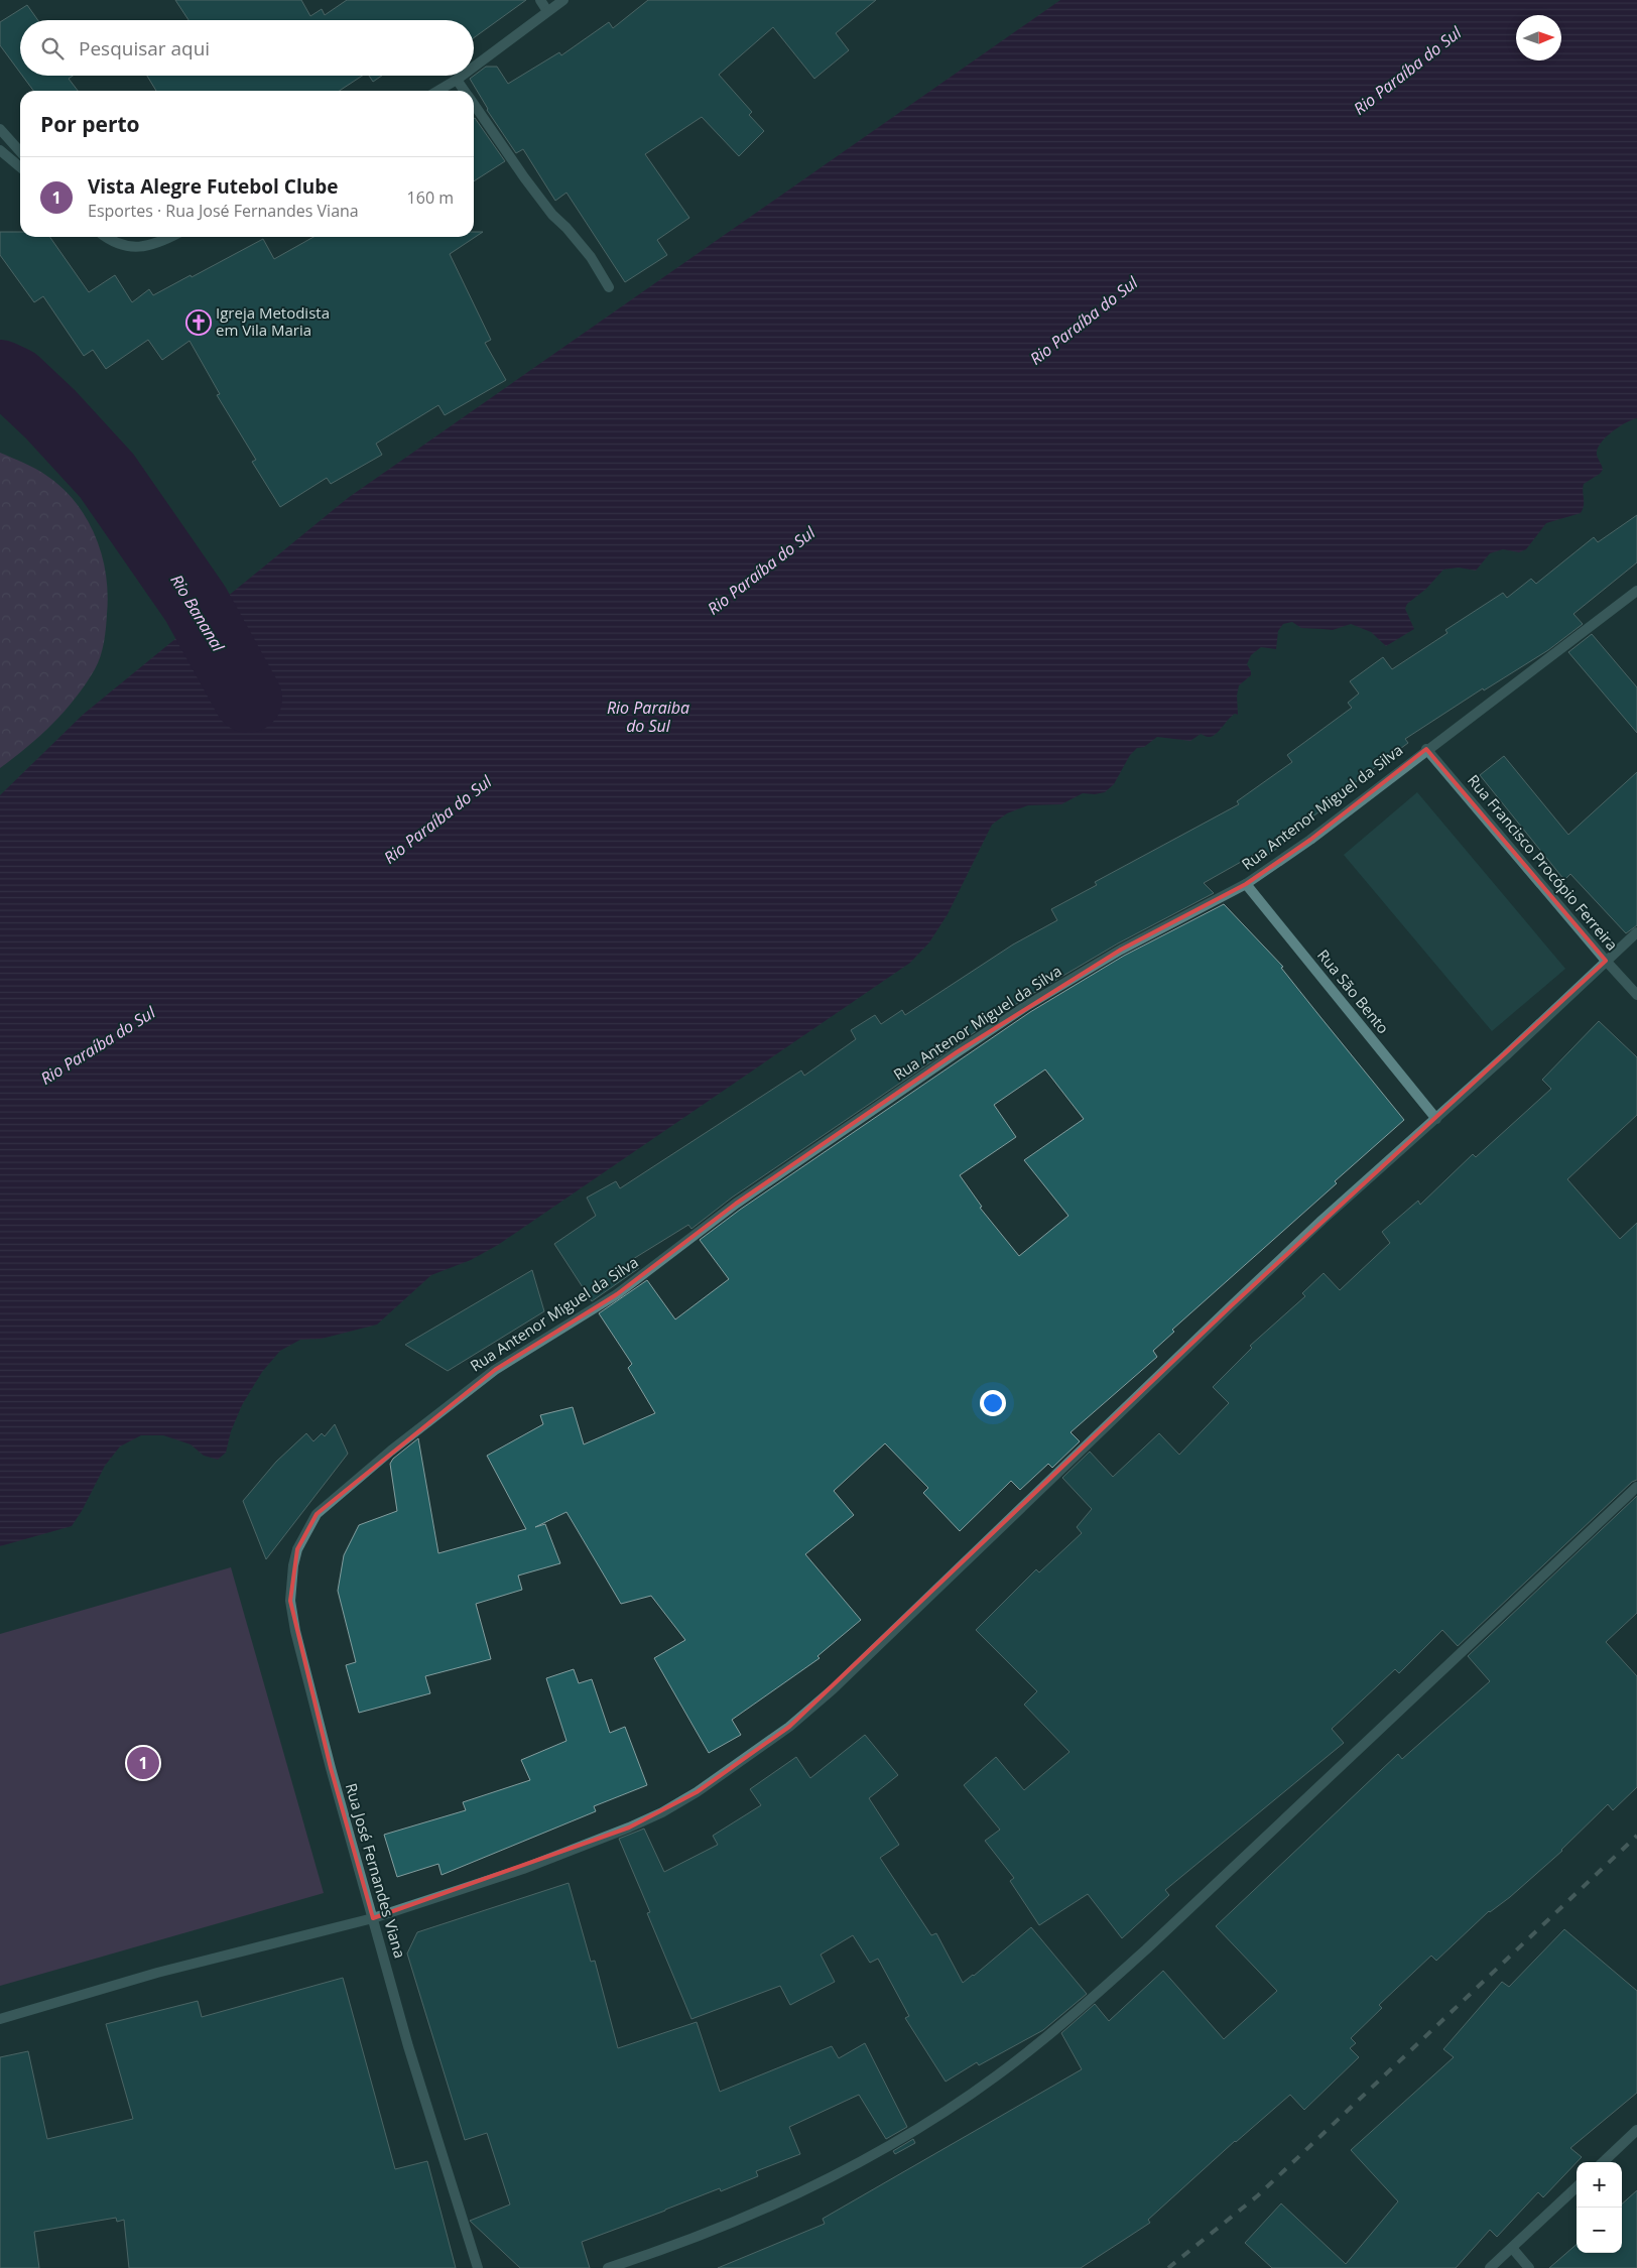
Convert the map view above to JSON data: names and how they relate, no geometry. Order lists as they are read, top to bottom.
{
  "streets": {
    "street": [
      "Rua Antenor Miguel da Silva",
      "Rua Francisco Procópio Ferreira",
      "Rua São Bento",
      "Rua José Fernandes Viana"
    ]
  },
  "crossings": [
    ["Rua Antenor Miguel da Silva", "Rua Francisco Procópio Ferreira"],
    ["Rua Antenor Miguel da Silva", "Rua São Bento"],
    ["Rua Antenor Miguel da Silva", "Rua José Fernandes Viana"]
  ],
  "water": ["Rio Paraíba do Sul", "Rio Bananal", "Rio Paraiba do Sul"],
  "places": {
    "church": ["Igreja Metodista em Vila Maria"]
  },
  "north": "right",
  "page": {
    "search": "Pesquisar aqui",
    "heading": "Por perto",
    "list": [
      {
        "mark": "1",
        "name": "Vista Alegre Futebol Clube",
        "note": "Esportes · Rua José Fernandes Viana",
        "value": "160 m"
      }
    ],
    "pins": "1",
    "map_buttons": ["+", "−"]
  }
}
